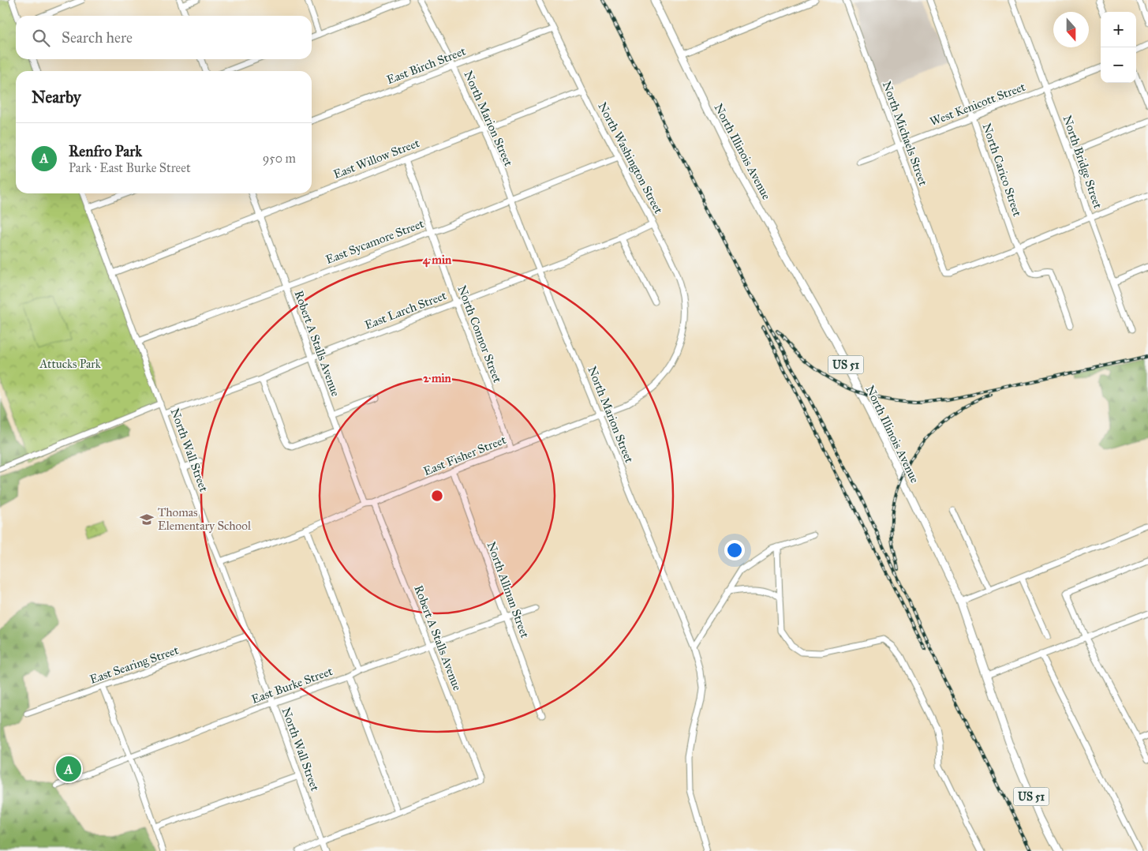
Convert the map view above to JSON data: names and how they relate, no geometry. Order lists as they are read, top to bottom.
{
  "streets": {
    "main road": ["North Illinois Avenue", "US 51"],
    "street": [
      "East Birch Street",
      "West Kenicott Street",
      "North Marion Street",
      "North Michaels Street",
      "North Washington Street",
      "East Willow Street",
      "North Bridge Street",
      "North Carico Street",
      "East Sycamore Street",
      "East Larch Street",
      "North Connor Street",
      "Robert A Stalls Avenue",
      "North Wall Street",
      "East Fisher Street",
      "North Allman Street",
      "East Searing Street",
      "East Burke Street"
    ]
  },
  "crossings": [
    ["East Birch Street", "North Marion Street"],
    ["East Birch Street", "North Washington Street"],
    ["West Kenicott Street", "North Michaels Street"],
    ["West Kenicott Street", "North Bridge Street"],
    ["West Kenicott Street", "North Carico Street"],
    ["North Marion Street", "East Willow Street"],
    ["North Marion Street", "East Sycamore Street"],
    ["North Marion Street", "East Larch Street"],
    ["North Marion Street", "East Fisher Street"],
    ["North Michaels Street", "North Carico Street"],
    ["North Washington Street", "East Willow Street"],
    ["North Washington Street", "East Sycamore Street"],
    ["North Washington Street", "East Larch Street"],
    ["North Washington Street", "East Fisher Street"],
    ["East Willow Street", "North Connor Street"],
    ["East Willow Street", "Robert A Stalls Avenue"],
    ["East Willow Street", "North Wall Street"],
    ["East Sycamore Street", "North Connor Street"],
    ["East Sycamore Street", "Robert A Stalls Avenue"],
    ["East Sycamore Street", "North Wall Street"],
    ["East Larch Street", "North Connor Street"],
    ["East Larch Street", "Robert A Stalls Avenue"],
    ["East Larch Street", "North Wall Street"],
    ["North Connor Street", "East Fisher Street"],
    ["Robert A Stalls Avenue", "East Fisher Street"],
    ["Robert A Stalls Avenue", "East Burke Street"],
    ["North Wall Street", "East Fisher Street"],
    ["North Wall Street", "East Searing Street"],
    ["North Wall Street", "East Burke Street"],
    ["East Fisher Street", "North Allman Street"],
    ["North Allman Street", "East Burke Street"]
  ],
  "parks": ["Attucks Park"],
  "places": {
    "school or university": ["Thomas Elementary School"]
  },
  "north": "bottom",
  "page": {
    "map_buttons": ["+", "−"],
    "search": "Search here",
    "heading": "Nearby",
    "list": [
      {
        "mark": "A",
        "name": "Renfro Park",
        "note": "Park · East Burke Street",
        "value": "950 m"
      }
    ],
    "pins": "A"
  },
  "rings": ["4 min", "2 min"]
}
